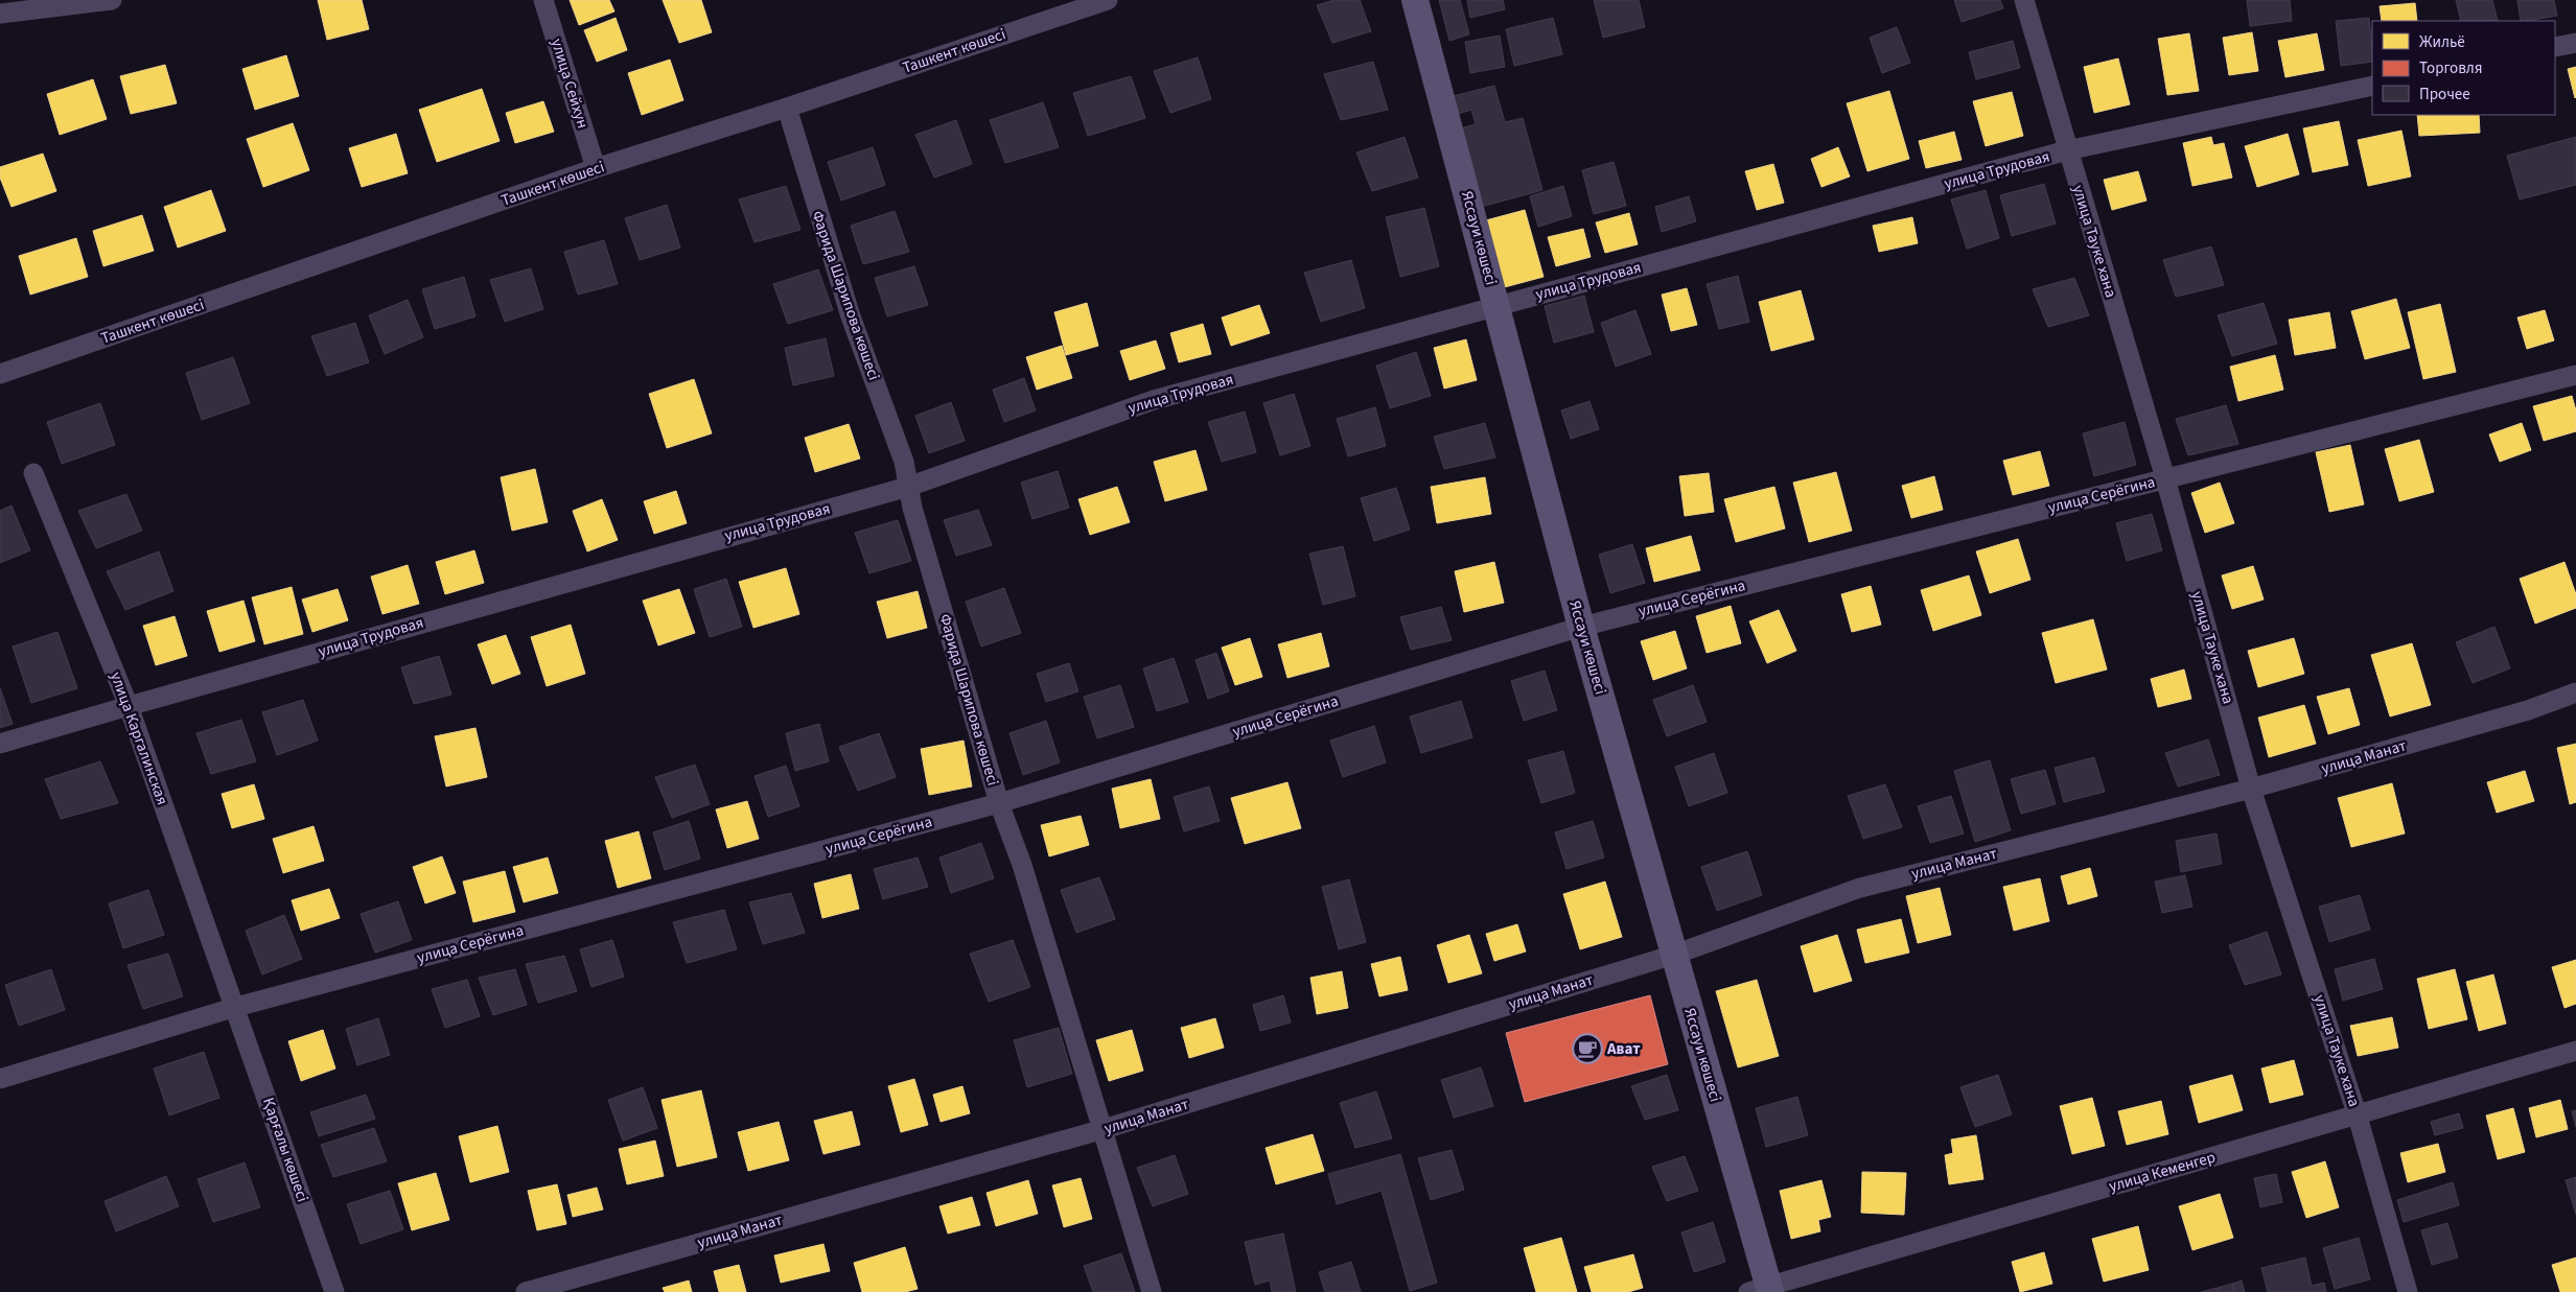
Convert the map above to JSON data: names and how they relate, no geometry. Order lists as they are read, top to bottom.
{
  "streets": {
    "main road": ["Яссауи көшесі"],
    "street": [
      "Ташкент көшесі",
      "улица Сейхун",
      "улица Трудовая",
      "улица Тауке хана",
      "Фарида Шарипова көшесі",
      "улица Серёгина",
      "улица Каргалинская",
      "улица Манат",
      "Қарғалы көшесі",
      "улица Кеменгер"
    ]
  },
  "crossings": [
    ["Ташкент көшесі", "улица Сейхун"],
    ["Ташкент көшесі", "Фарида Шарипова көшесі"],
    ["улица Трудовая", "Яссауи көшесі"],
    ["улица Трудовая", "улица Тауке хана"],
    ["улица Трудовая", "Фарида Шарипова көшесі"],
    ["улица Трудовая", "улица Каргалинская"],
    ["Яссауи көшесі", "улица Серёгина"],
    ["Яссауи көшесі", "улица Манат"],
    ["Яссауи көшесі", "улица Кеменгер"],
    ["улица Тауке хана", "улица Серёгина"],
    ["улица Тауке хана", "улица Манат"],
    ["улица Тауке хана", "улица Кеменгер"],
    ["Фарида Шарипова көшесі", "улица Серёгина"],
    ["Фарида Шарипова көшесі", "улица Манат"],
    ["улица Серёгина", "улица Каргалинская"],
    ["улица Серёгина", "Қарғалы көшесі"],
    ["улица Каргалинская", "Қарғалы көшесі"]
  ],
  "places": {
    "cafe": ["Ават"]
  },
  "legend": ["Жильё", "Торговля", "Прочее"]
}
